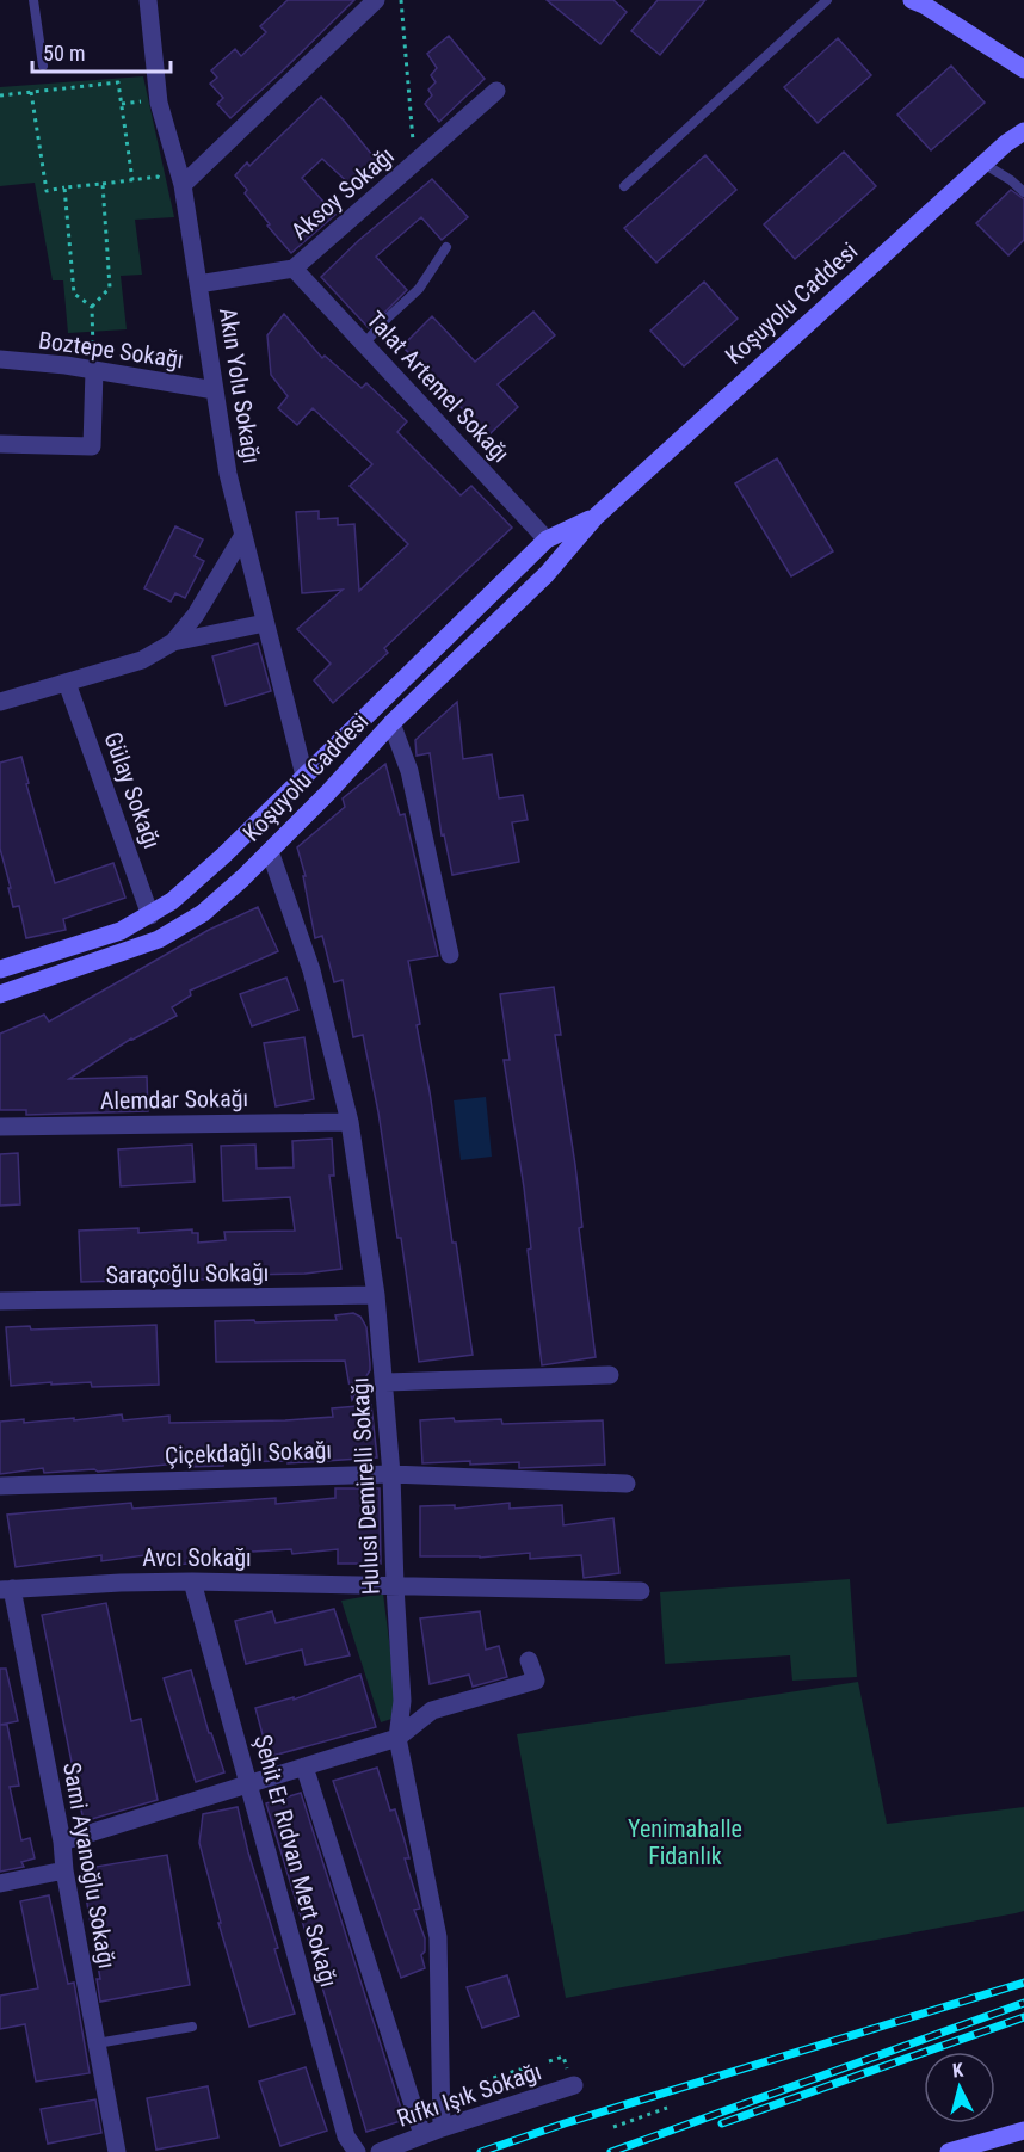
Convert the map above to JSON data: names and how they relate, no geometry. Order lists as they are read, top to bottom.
{
  "streets": {
    "street": [
      "Aksoy Sokağı",
      "Koşuyolu Caddesi",
      "Boztepe Sokağı",
      "Akın Yolu Sokağı",
      "Talat Artemel Sokağı",
      "Gülay Sokağı",
      "Alemdar Sokağı",
      "Saraçoğlu Sokağı",
      "Çiçekdağlı Sokağı",
      "Hulusi Demirelli Sokağı",
      "Avcı Sokağı",
      "Şehit Er Rıdvan Mert Sokağı",
      "Sami Ayanoğlu Sokağı",
      "Rıfkı Işık Sokağı"
    ]
  },
  "crossings": [
    ["Aksoy Sokağı", "Akın Yolu Sokağı"],
    ["Aksoy Sokağı", "Talat Artemel Sokağı"],
    ["Koşuyolu Caddesi", "Akın Yolu Sokağı"],
    ["Koşuyolu Caddesi", "Talat Artemel Sokağı"],
    ["Koşuyolu Caddesi", "Gülay Sokağı"],
    ["Koşuyolu Caddesi", "Hulusi Demirelli Sokağı"],
    ["Boztepe Sokağı", "Akın Yolu Sokağı"],
    ["Alemdar Sokağı", "Hulusi Demirelli Sokağı"],
    ["Saraçoğlu Sokağı", "Hulusi Demirelli Sokağı"],
    ["Çiçekdağlı Sokağı", "Hulusi Demirelli Sokağı"],
    ["Hulusi Demirelli Sokağı", "Avcı Sokağı"],
    ["Hulusi Demirelli Sokağı", "Rıfkı Işık Sokağı"],
    ["Avcı Sokağı", "Şehit Er Rıdvan Mert Sokağı"],
    ["Avcı Sokağı", "Sami Ayanoğlu Sokağı"]
  ],
  "parks": ["Yenimahalle Fidanlık"],
  "scale_bar": "50 m",
  "north": "top"
}
